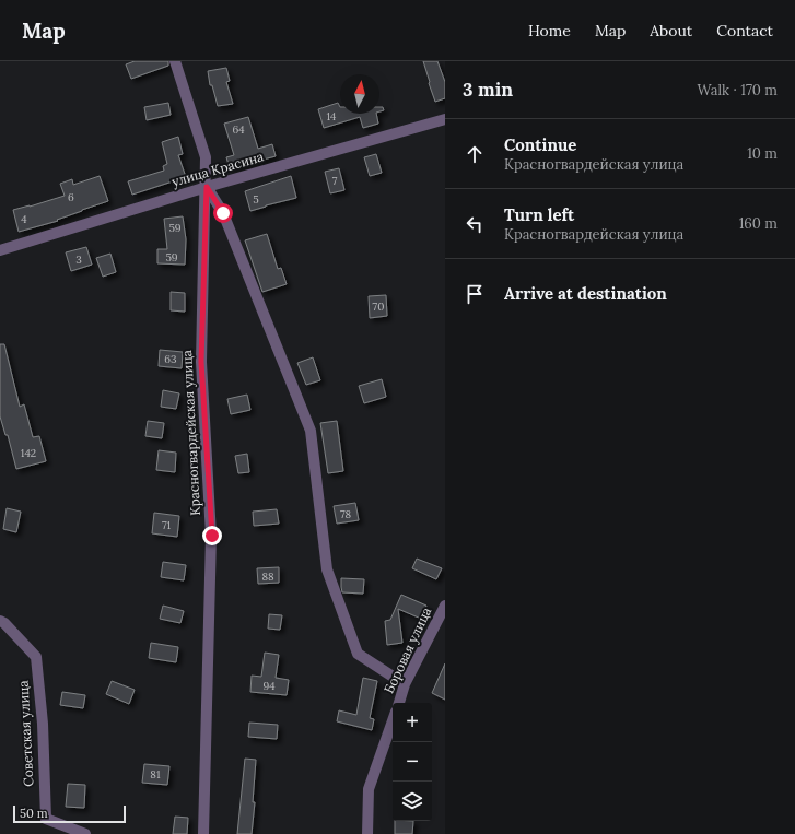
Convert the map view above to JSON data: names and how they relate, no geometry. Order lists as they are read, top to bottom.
{
  "streets": {
    "street": [
      "улица Красина",
      "Красногвардейская улица",
      "Боровая улица",
      "Советская улица"
    ]
  },
  "crossings": [
    ["улица Красина", "Красногвардейская улица"],
    ["Красногвардейская улица", "Боровая улица"]
  ],
  "house_numbers": [
    "14",
    "64",
    "7",
    "6",
    "5",
    "4",
    "59",
    "59",
    "3",
    "70",
    "63",
    "142",
    "78",
    "71",
    "88",
    "94",
    "81"
  ],
  "scale_bar": "50 m",
  "north": "top",
  "page": {
    "header": "Map",
    "nav": [
      "Home",
      "Map",
      "About",
      "Contact"
    ],
    "heading": ["3 min", "Walk · 170 m"],
    "list": [
      ["Continue", "Красногвардейская улица", "10 m"],
      ["Turn left", "Красногвардейская улица", "160 m"],
      "Arrive at destination"
    ],
    "map_buttons": ["+", "−"],
    "scale": "50 m"
  }
}
